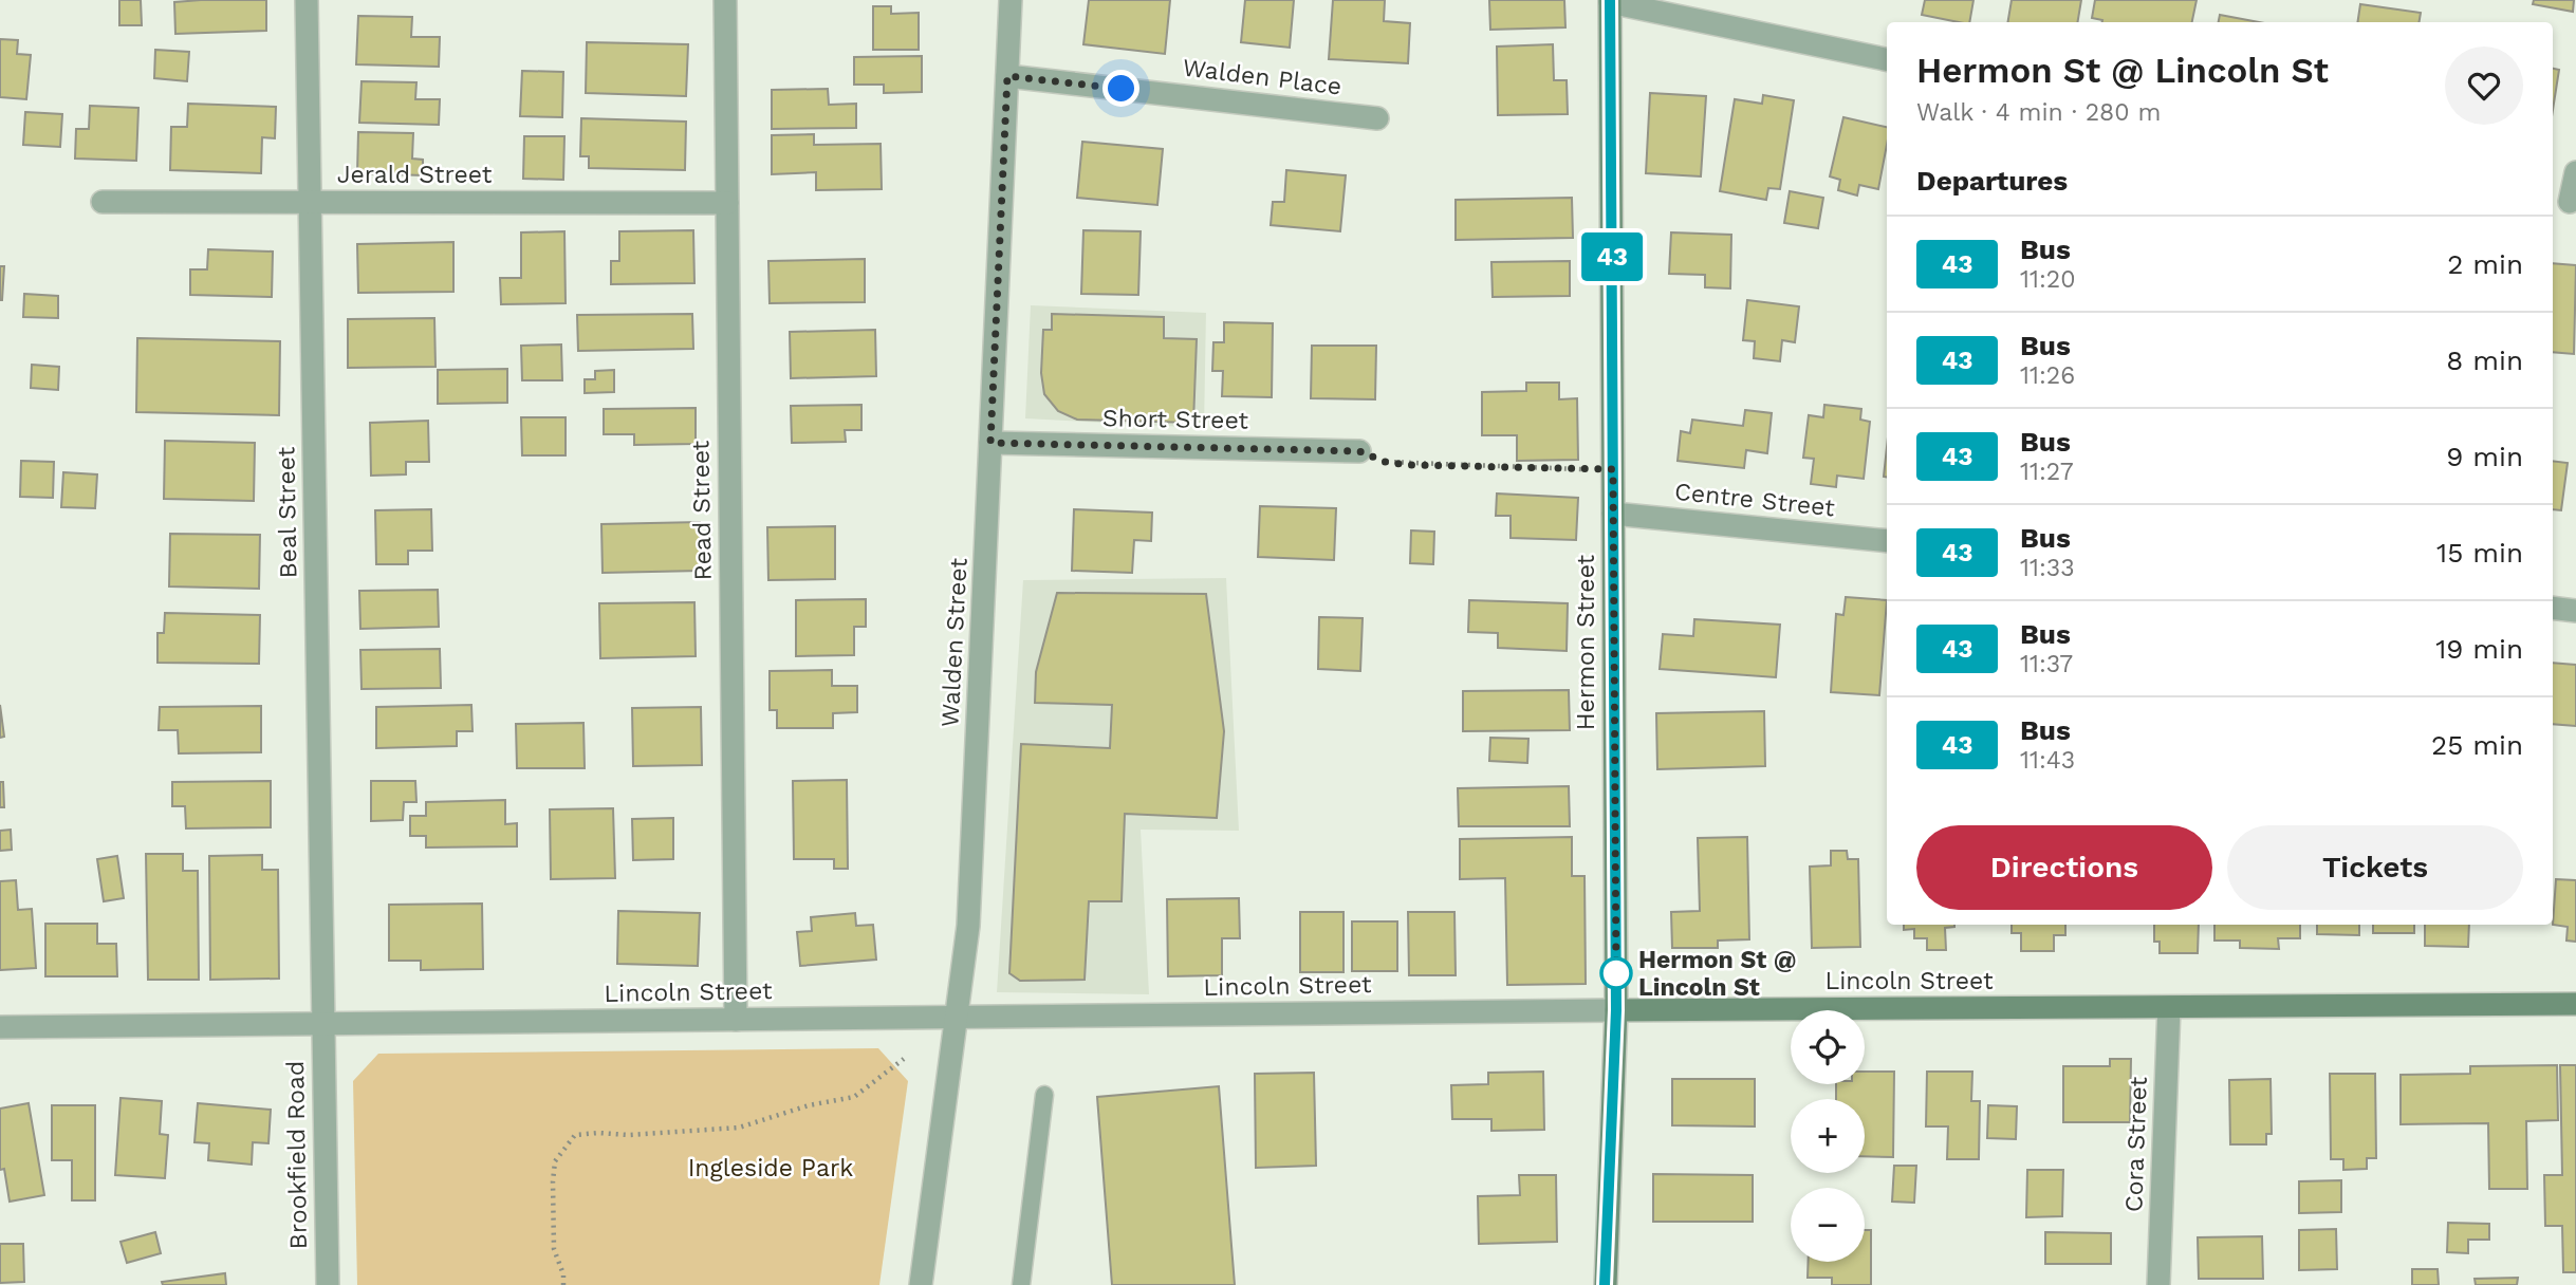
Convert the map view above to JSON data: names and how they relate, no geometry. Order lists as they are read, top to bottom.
{
  "streets": {
    "street": [
      "Walden Place",
      "Jerald Street",
      "Short Street",
      "Centre Street",
      "Read Street",
      "Beal Street",
      "Walden Street",
      "Hermon Street",
      "Lincoln Street",
      "Cora Street",
      "Brookfield Road"
    ]
  },
  "crossings": [
    ["Walden Place", "Walden Street"],
    ["Jerald Street", "Read Street"],
    ["Jerald Street", "Beal Street"],
    ["Short Street", "Walden Street"],
    ["Centre Street", "Hermon Street"],
    ["Read Street", "Lincoln Street"],
    ["Beal Street", "Lincoln Street"],
    ["Beal Street", "Brookfield Road"],
    ["Walden Street", "Lincoln Street"],
    ["Hermon Street", "Lincoln Street"],
    ["Lincoln Street", "Cora Street"],
    ["Lincoln Street", "Brookfield Road"]
  ],
  "parks": ["Ingleside Park"],
  "places": ["Hermon St @ Lincoln St"],
  "lines": ["bus line 43"],
  "page": {
    "on_map": "43",
    "heading": [
      ["Hermon St @ Lincoln St", "Walk · 4 min · 280 m"],
      "Departures"
    ],
    "list": [
      {
        "mark": "43",
        "name": "Bus",
        "note": "11:20",
        "value": "2 min"
      },
      {
        "mark": "43",
        "name": "Bus",
        "note": "11:26",
        "value": "8 min"
      },
      {
        "mark": "43",
        "name": "Bus",
        "note": "11:27",
        "value": "9 min"
      },
      {
        "mark": "43",
        "name": "Bus",
        "note": "11:33",
        "value": "15 min"
      },
      {
        "mark": "43",
        "name": "Bus",
        "note": "11:37",
        "value": "19 min"
      },
      {
        "mark": "43",
        "name": "Bus",
        "note": "11:43",
        "value": "25 min"
      }
    ],
    "buttons": ["Directions", "Tickets"],
    "map_buttons": ["+", "−"]
  }
}
